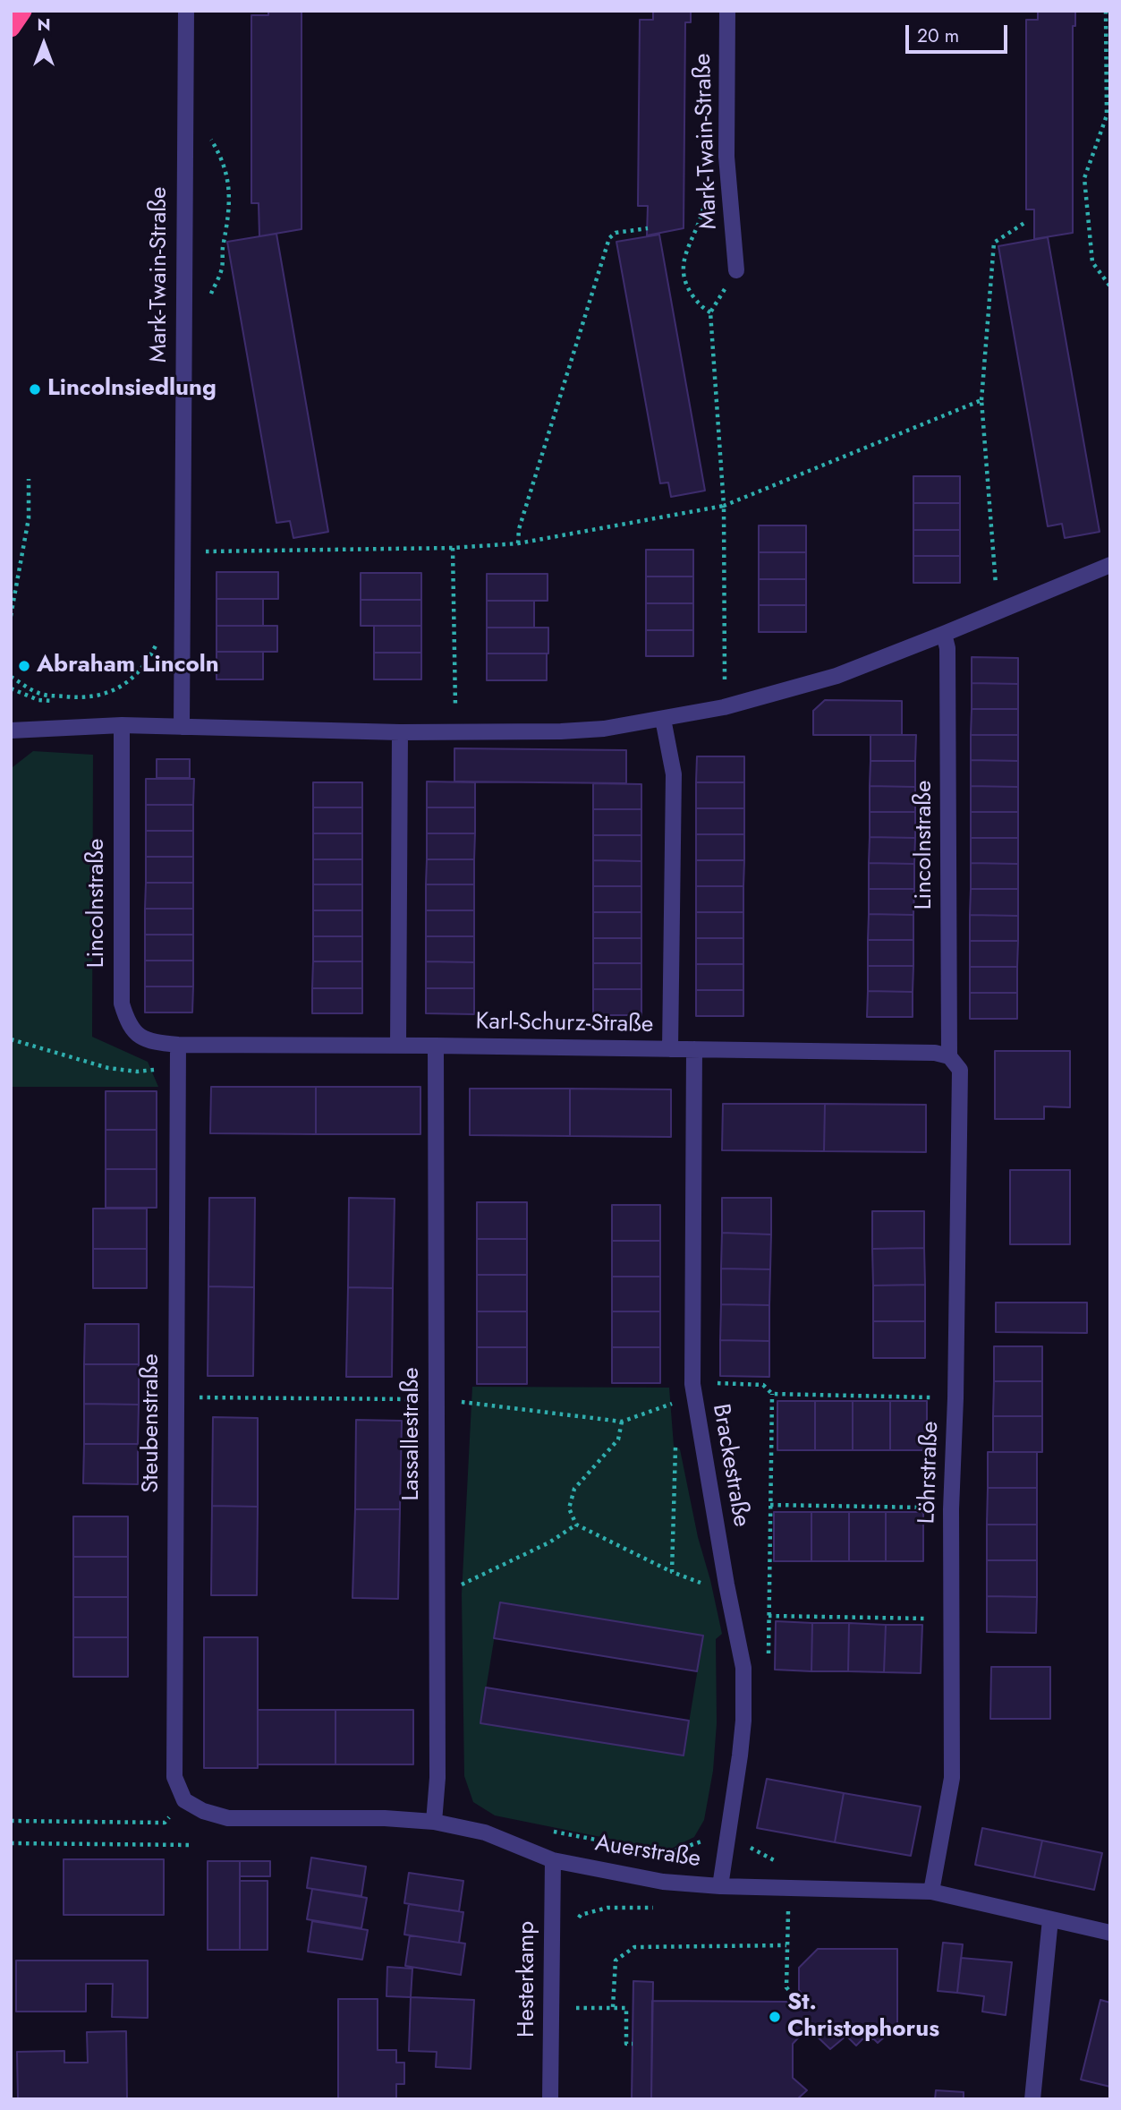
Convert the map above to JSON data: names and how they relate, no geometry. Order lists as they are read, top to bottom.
{
  "streets": {
    "street": [
      "Mark-Twain-Straße",
      "Lincolnstraße",
      "Karl-Schurz-Straße",
      "Steubenstraße",
      "Lassallestraße",
      "Brackestraße",
      "Löhrstraße",
      "Auerstraße",
      "Hesterkamp"
    ]
  },
  "crossings": [
    ["Lincolnstraße", "Karl-Schurz-Straße"],
    ["Lincolnstraße", "Steubenstraße"],
    ["Lincolnstraße", "Löhrstraße"],
    ["Karl-Schurz-Straße", "Steubenstraße"],
    ["Karl-Schurz-Straße", "Lassallestraße"],
    ["Karl-Schurz-Straße", "Brackestraße"],
    ["Karl-Schurz-Straße", "Löhrstraße"],
    ["Steubenstraße", "Auerstraße"],
    ["Lassallestraße", "Auerstraße"],
    ["Brackestraße", "Auerstraße"],
    ["Löhrstraße", "Auerstraße"],
    ["Auerstraße", "Hesterkamp"]
  ],
  "places": ["Lincolnsiedlung", "Abraham Lincoln", "St. Christophorus"],
  "scale_bar": "20 m",
  "north": "top"
}
